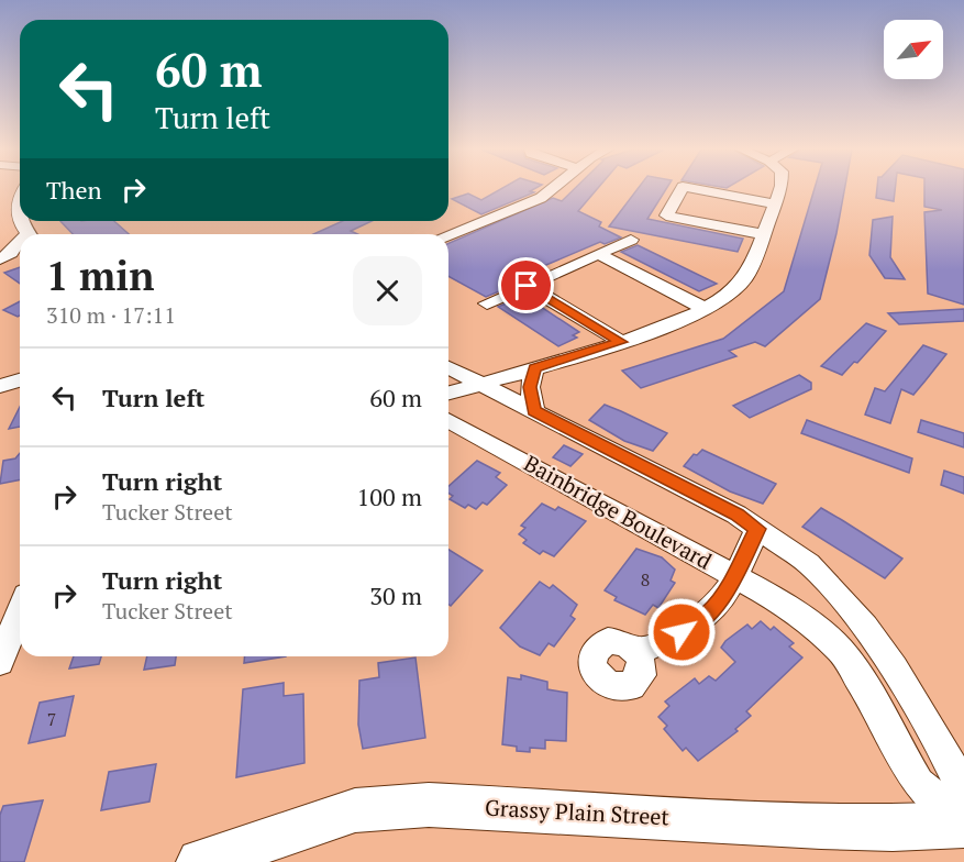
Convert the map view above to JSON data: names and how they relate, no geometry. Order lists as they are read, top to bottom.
{
  "streets": {
    "main road": ["Grassy Plain Street"],
    "street": ["Bainbridge Boulevard"]
  },
  "crossings": [
    ["Bainbridge Boulevard", "Grassy Plain Street"]
  ],
  "house_numbers": ["8", "7"],
  "north": "top right",
  "page": {
    "turn": ["60 m", "Turn left"],
    "then": "Then",
    "heading": ["1 min", "310 m · 17:11"],
    "list": [
      {
        "name": "Turn left",
        "value": "60 m"
      },
      {
        "name": "Turn right",
        "note": "Tucker Street",
        "value": "100 m"
      },
      {
        "name": "Turn right",
        "note": "Tucker Street",
        "value": "30 m"
      }
    ]
  }
}
